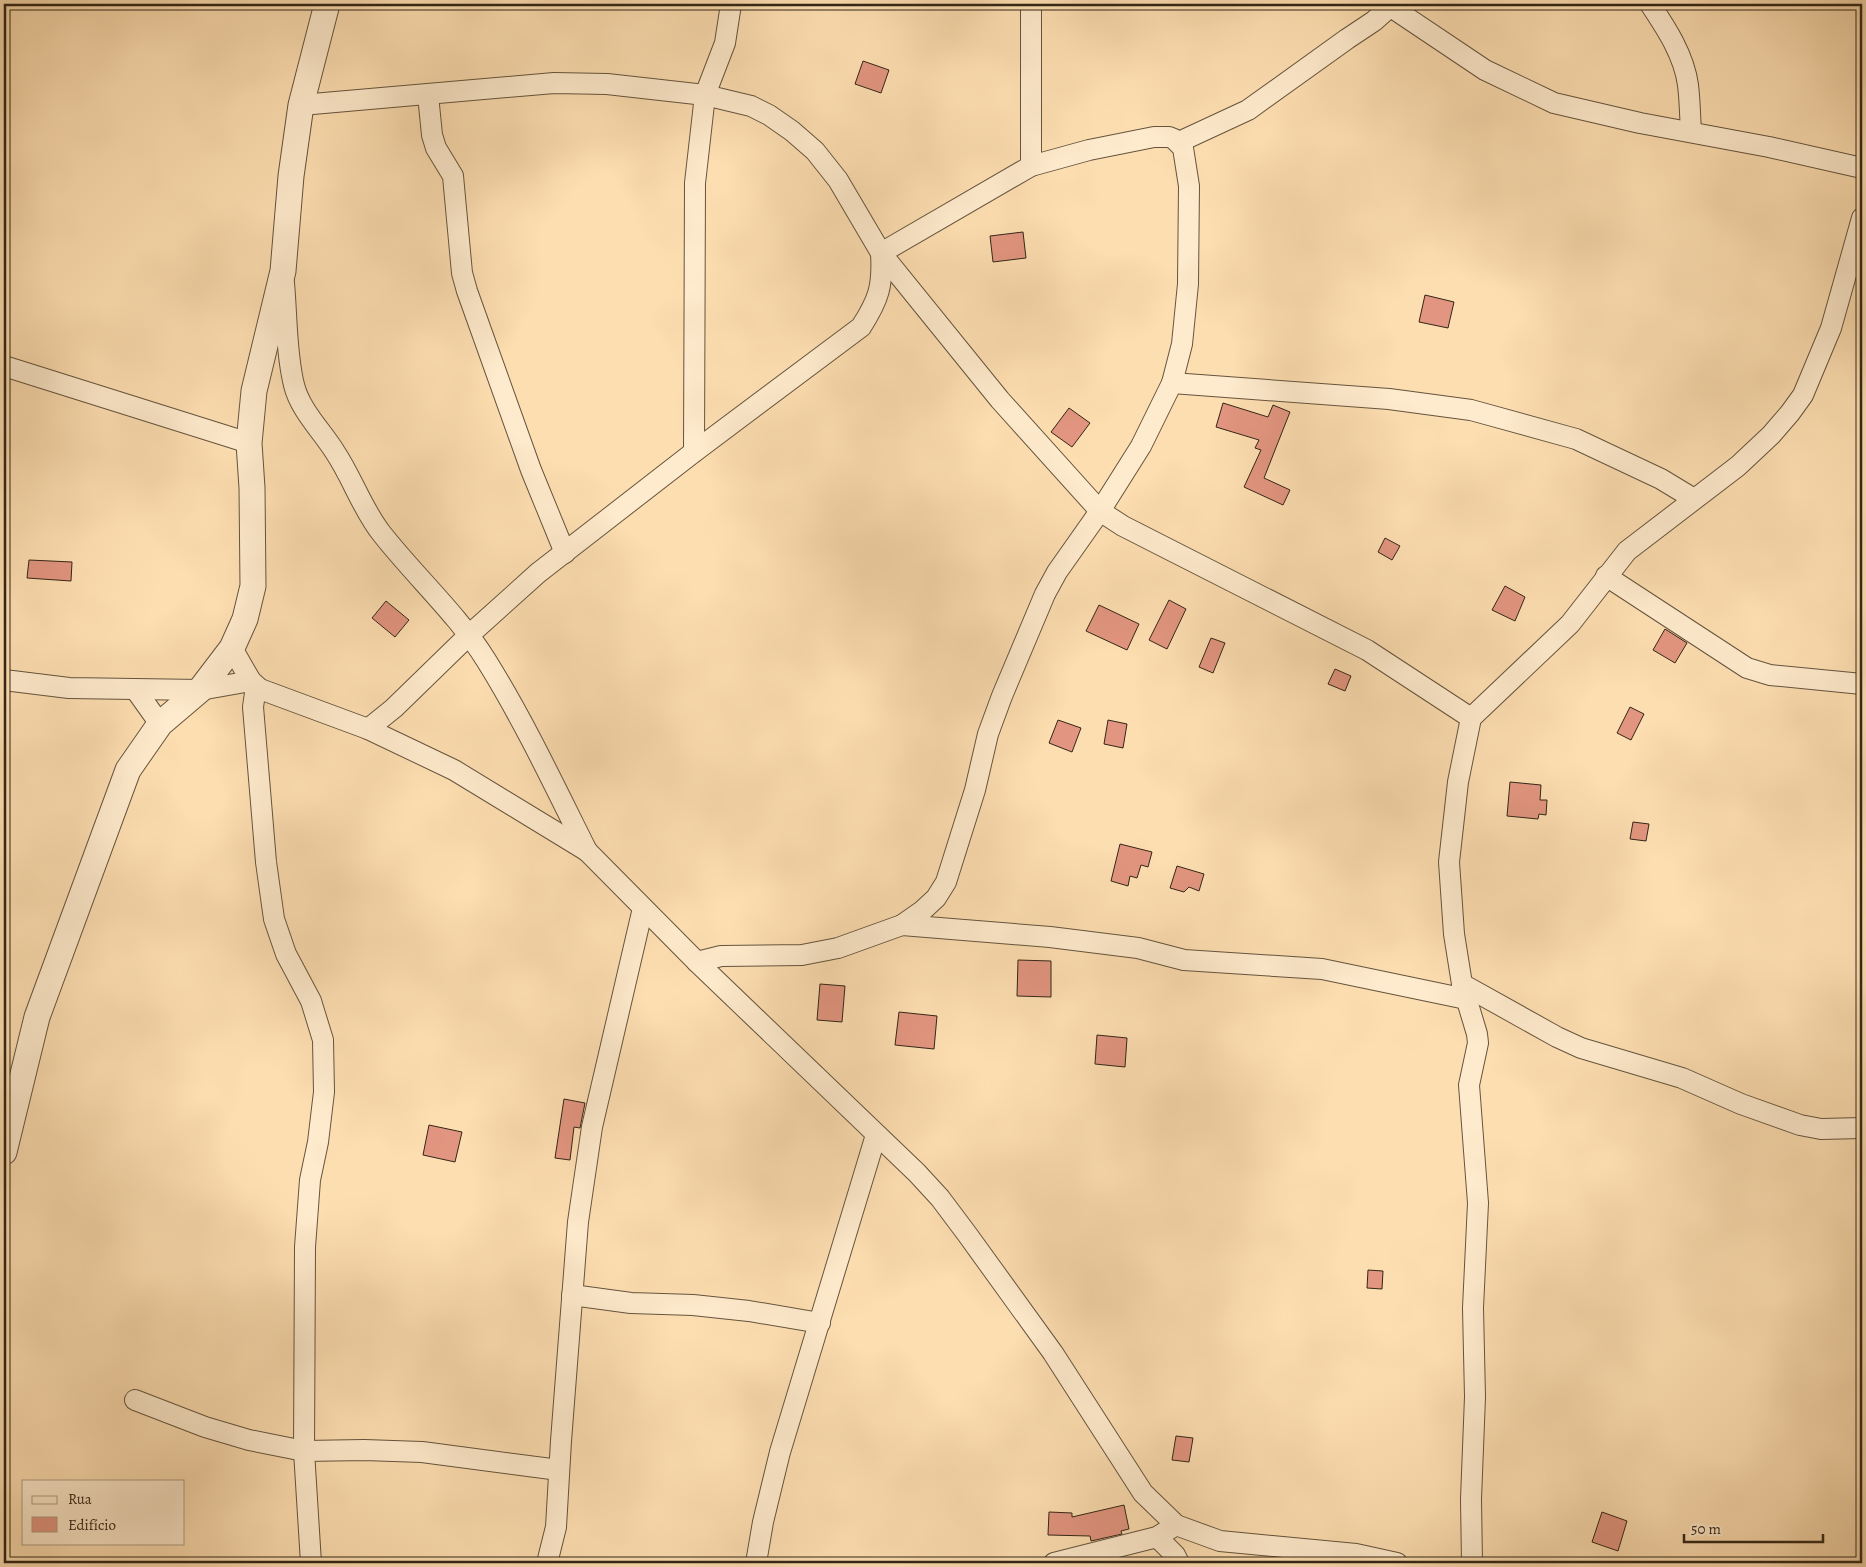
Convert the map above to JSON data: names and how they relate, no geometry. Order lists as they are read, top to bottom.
{
  "legend": ["Rua", "Edifício"],
  "scale_bar": "50 m"
}
